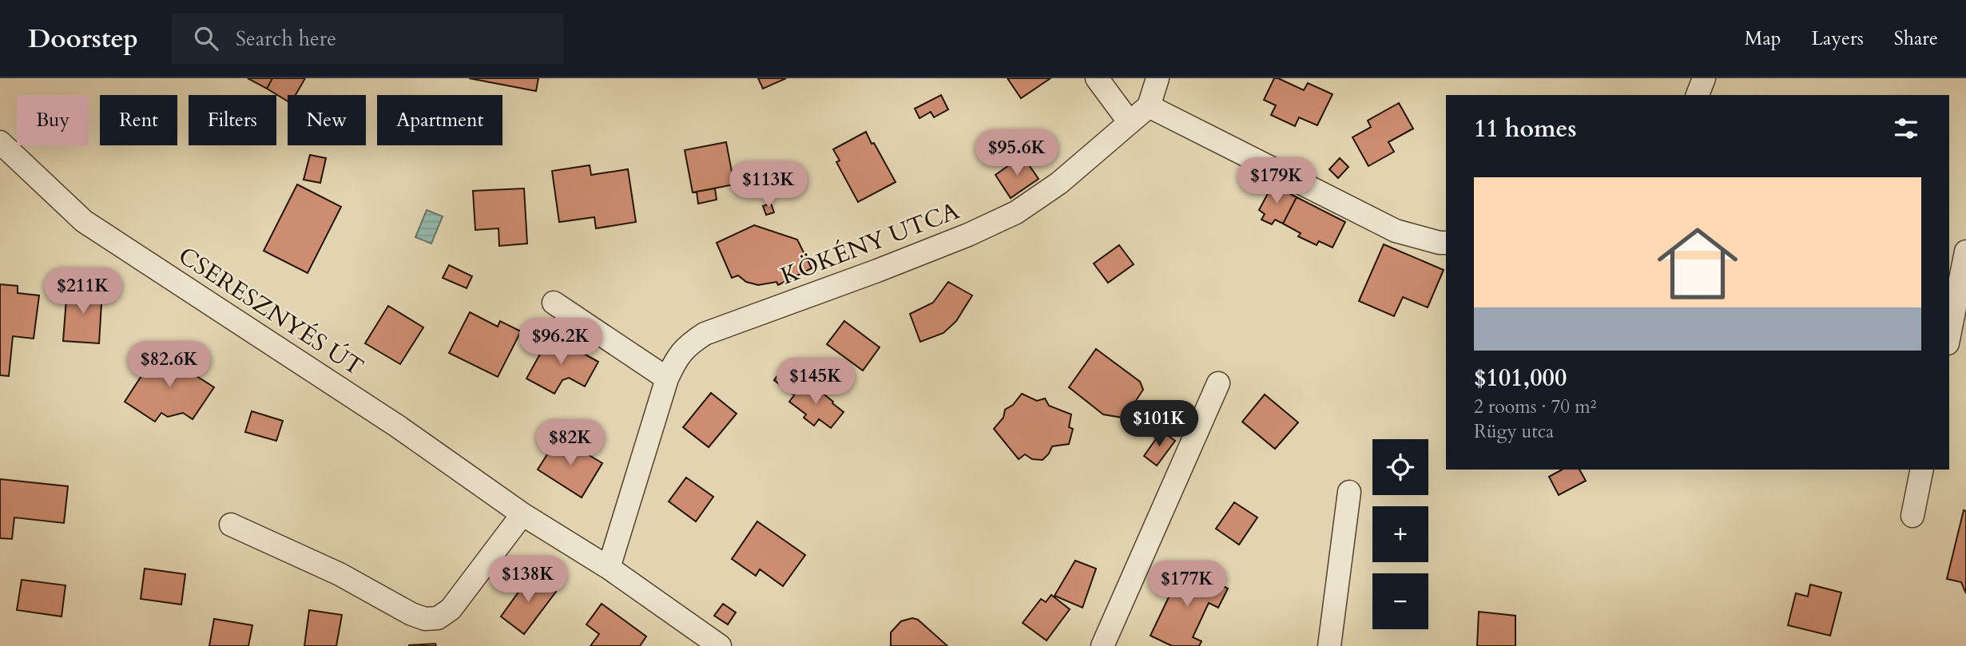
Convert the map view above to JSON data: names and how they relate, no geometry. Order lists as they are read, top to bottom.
{
  "streets": {
    "street": ["KÖKÉNY UTCA", "CSERESZNYÉS ÚT"]
  },
  "crossings": [
    ["KÖKÉNY UTCA", "CSERESZNYÉS ÚT"]
  ],
  "page": {
    "header": "Doorstep",
    "search": "Search here",
    "nav": ["Map", "Layers", "Share"],
    "chip": [
      "Buy",
      "Rent",
      "Filters",
      "New",
      "Apartment"
    ],
    "heading": "11 homes",
    "price": [
      "$95.6K",
      "$179K",
      "$113K",
      "$211K",
      "$96.2K",
      "$82.6K",
      "$145K",
      "$101K",
      "$82K",
      "$138K",
      "$177K"
    ],
    "list": [
      {
        "name": "$101,000",
        "note": "2 rooms · 70 m² · Rügy utca"
      }
    ],
    "map_buttons": ["+", "−"]
  }
}
